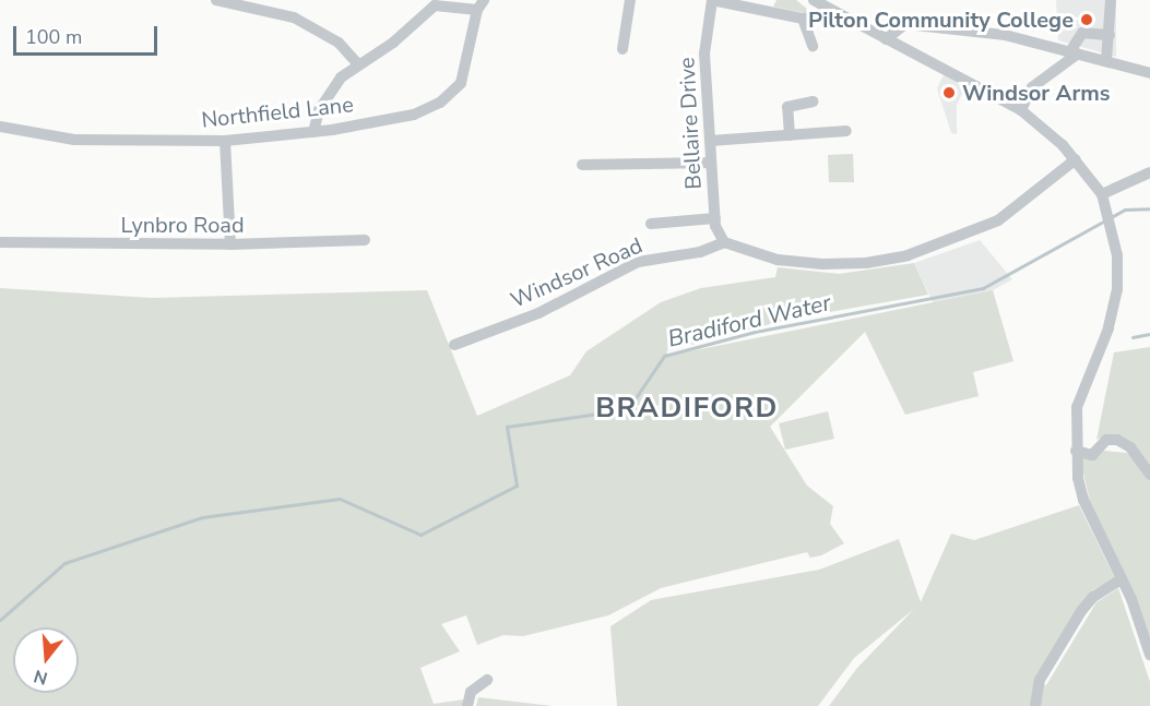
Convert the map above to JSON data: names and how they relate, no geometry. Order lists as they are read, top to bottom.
{
  "streets": {
    "street": [
      "Northfield Lane",
      "Bellaire Drive",
      "Lynbro Road",
      "Windsor Road"
    ]
  },
  "crossings": [
    ["Bellaire Drive", "Windsor Road"]
  ],
  "districts": ["BRADIFORD"],
  "water": ["Bradiford Water"],
  "places": ["Pilton Community College", "Windsor Arms"],
  "scale_bar": "100 m",
  "north": "bottom"
}
